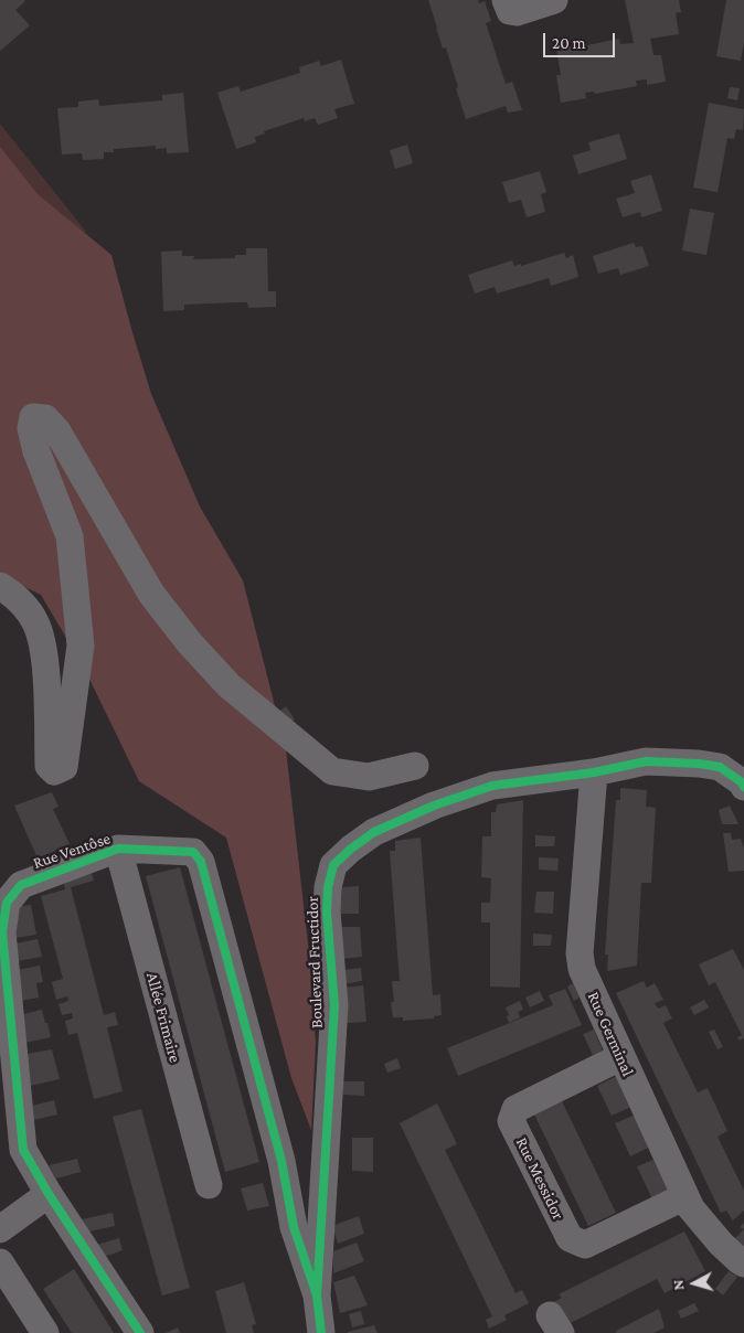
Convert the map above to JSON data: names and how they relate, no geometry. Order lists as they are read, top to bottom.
{
  "streets": {
    "street": [
      "Rue Ventôse",
      "Boulevard Fructidor",
      "Allée Frimaire",
      "Rue Germinal",
      "Rue Messidor"
    ]
  },
  "crossings": [
    ["Rue Ventôse", "Boulevard Fructidor"],
    ["Rue Ventôse", "Allée Frimaire"],
    ["Boulevard Fructidor", "Rue Germinal"],
    ["Rue Germinal", "Rue Messidor"]
  ],
  "scale_bar": "20 m",
  "north": "left"
}
